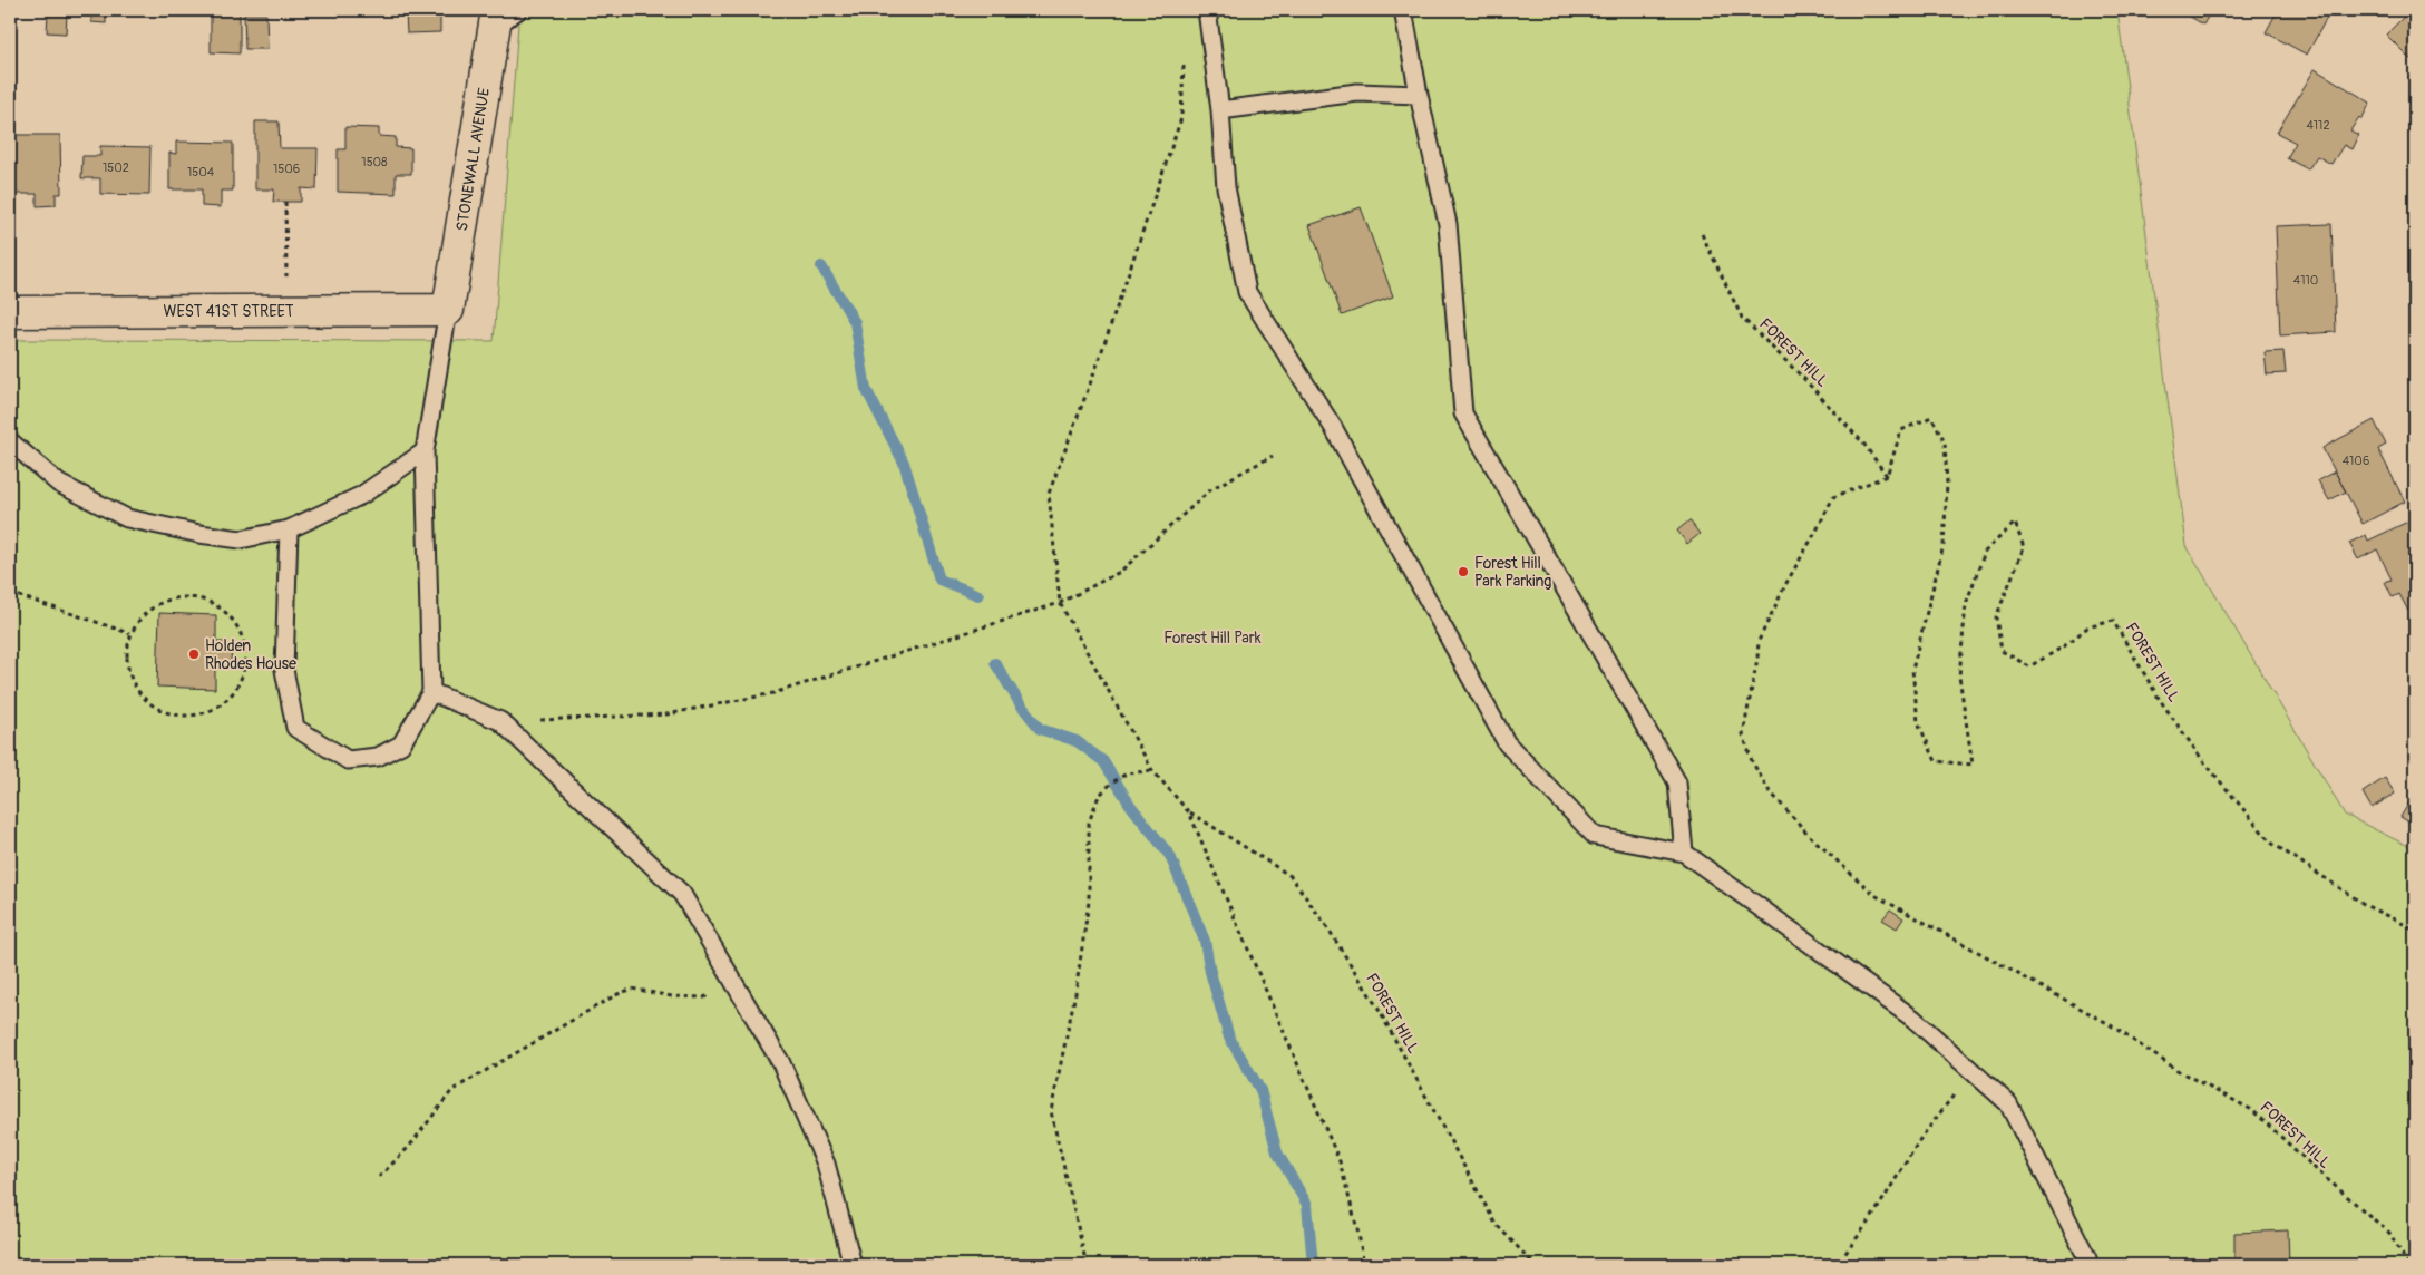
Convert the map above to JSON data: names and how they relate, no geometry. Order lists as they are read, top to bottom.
{
  "streets": {
    "street": ["STONEWALL AVENUE", "WEST 41ST STREET"],
    "path": ["FOREST HILL"]
  },
  "crossings": [
    ["STONEWALL AVENUE", "WEST 41ST STREET"]
  ],
  "parks": ["Forest Hill Park"],
  "places": ["Forest Hill Park Parking", "Holden Rhodes House"],
  "house_numbers": [
    "4112",
    "1508",
    "1502",
    "1506",
    "1504",
    "4110",
    "4106"
  ]
}
